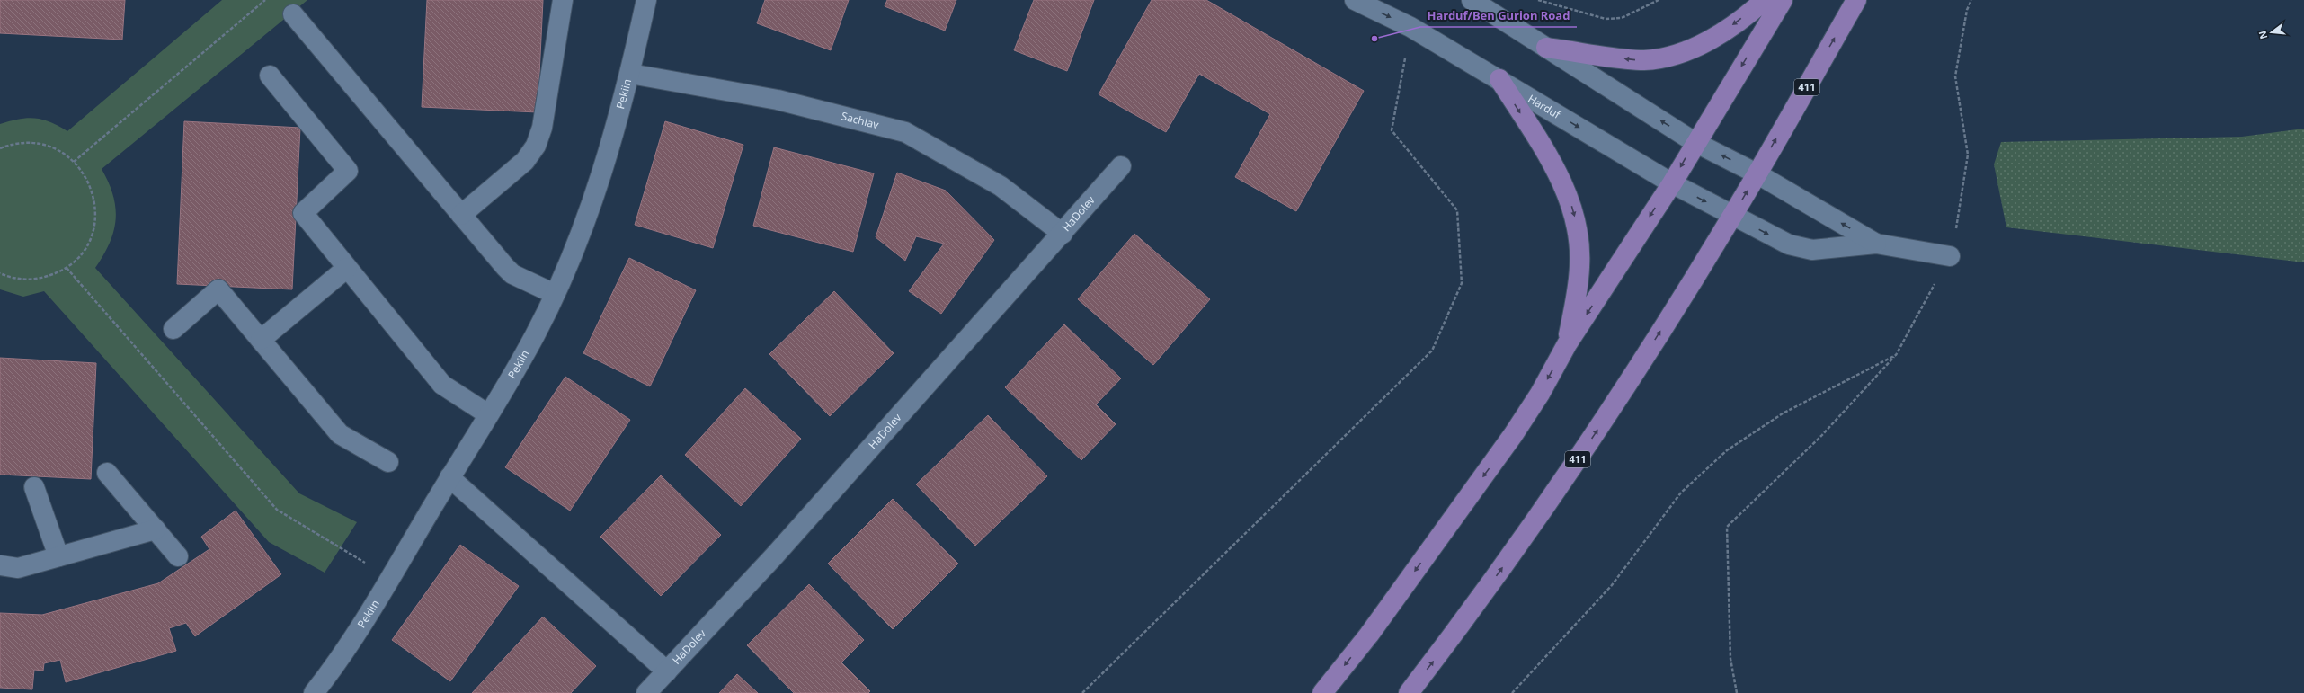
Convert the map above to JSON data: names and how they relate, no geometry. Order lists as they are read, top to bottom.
{
  "streets": {
    "main road": ["411"],
    "street": [
      "Pekiin",
      "Harduf",
      "Sachlav",
      "HaDolev"
    ]
  },
  "crossings": [
    ["411", "Harduf"],
    ["Pekiin", "Sachlav"],
    ["Sachlav", "HaDolev"]
  ],
  "places": ["Harduf/Ben Gurion Road"],
  "north": "left"
}
